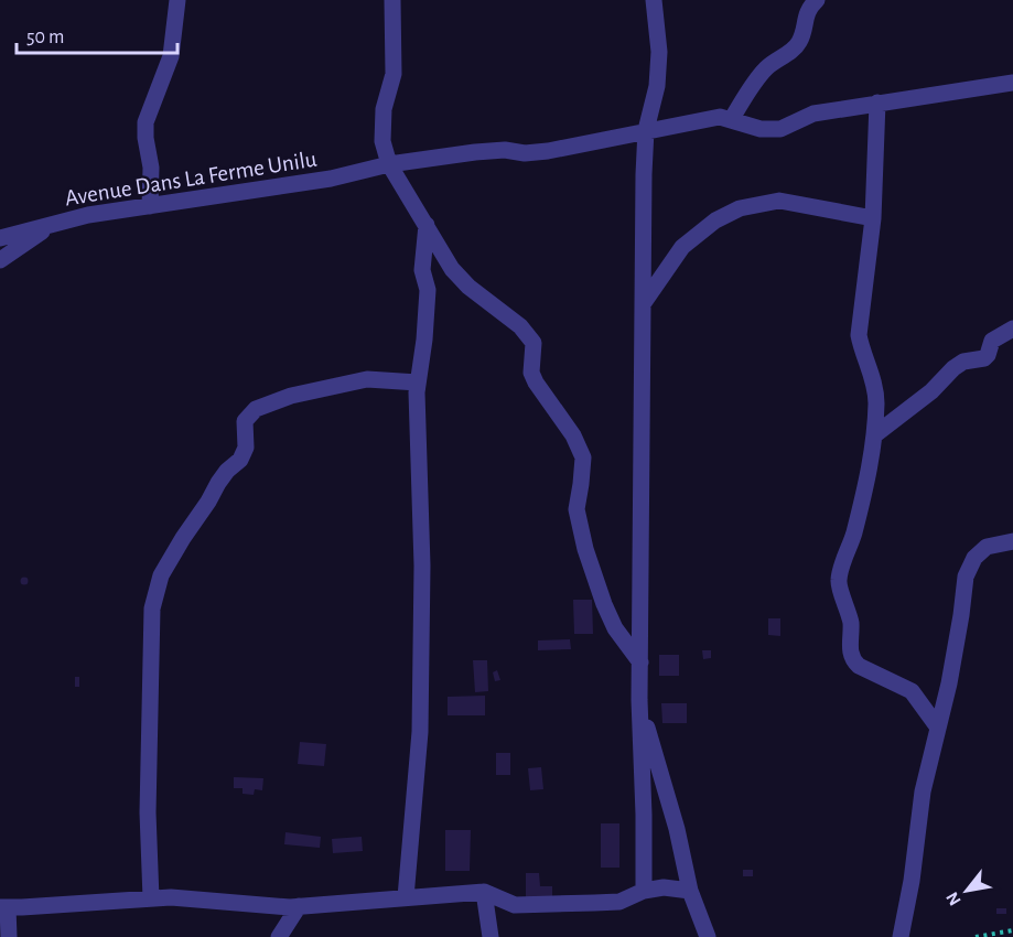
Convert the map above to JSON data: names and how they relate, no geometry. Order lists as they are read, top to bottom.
{
  "streets": {
    "street": ["Avenue Dans La Ferme Unilu"]
  },
  "scale_bar": "50 m",
  "north": "bottom left"
}
